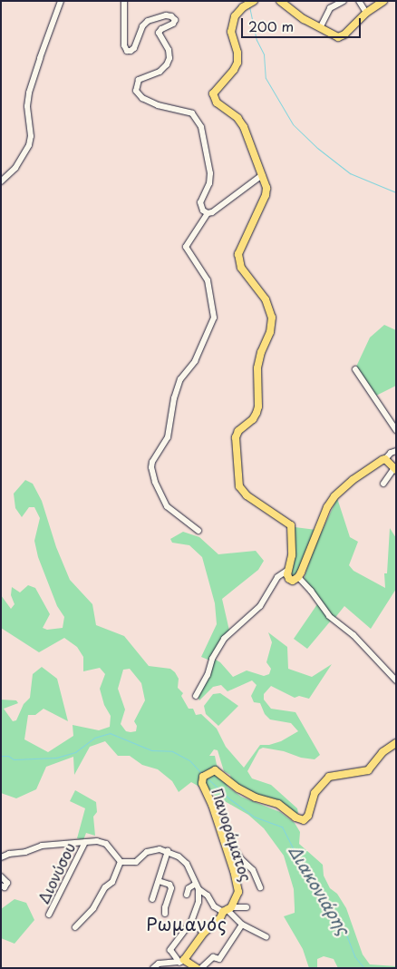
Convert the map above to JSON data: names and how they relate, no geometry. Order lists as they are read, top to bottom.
{
  "streets": {
    "main road": ["Πανοράματος"],
    "street": ["Διονύσου"]
  },
  "districts": ["Ρωμανός"],
  "water": ["Διακονιάρης"],
  "scale_bar": "200 m"
}
